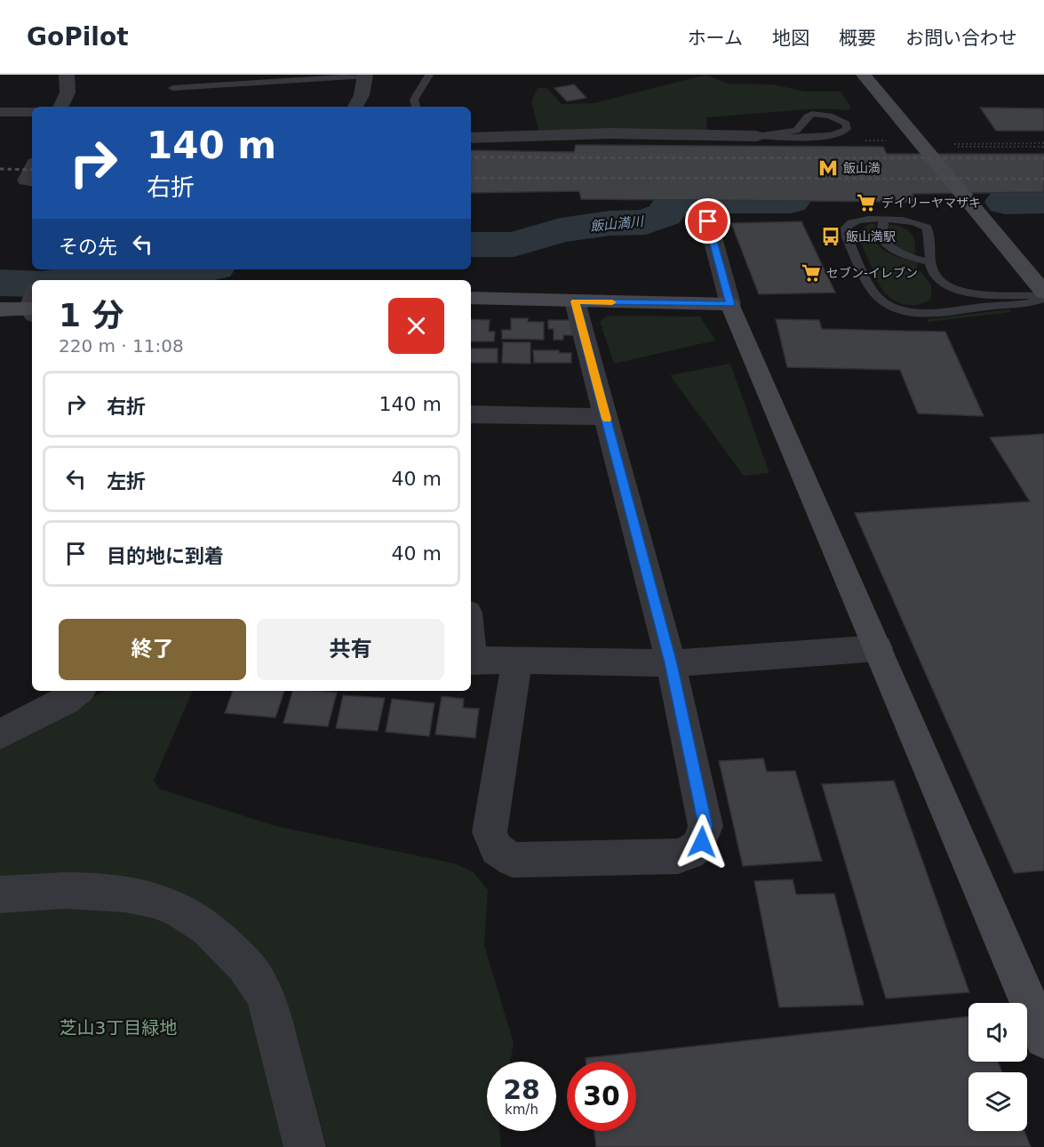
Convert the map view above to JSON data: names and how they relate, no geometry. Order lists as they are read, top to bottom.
{
  "water": ["飯山満川"],
  "parks": ["芝山3丁目緑地"],
  "places": {
    "metro station": ["飯山満"],
    "supermarket": ["デイリーヤマザキ", "セブン-イレブン"],
    "bus stop": ["飯山満駅"]
  },
  "page": {
    "header": "GoPilot",
    "nav": [
      "ホーム",
      "地図",
      "概要",
      "お問い合わせ"
    ],
    "turn": ["140 m", "右折"],
    "then": "その先",
    "heading": ["1 分", "220 m · 11:08"],
    "list": [
      {
        "name": "右折",
        "value": "140 m"
      },
      {
        "name": "左折",
        "value": "40 m"
      },
      {
        "name": "目的地に到着",
        "value": "40 m"
      }
    ],
    "buttons": ["終了", "共有"],
    "speed": "28 km/h",
    "limit": "30"
  }
}
